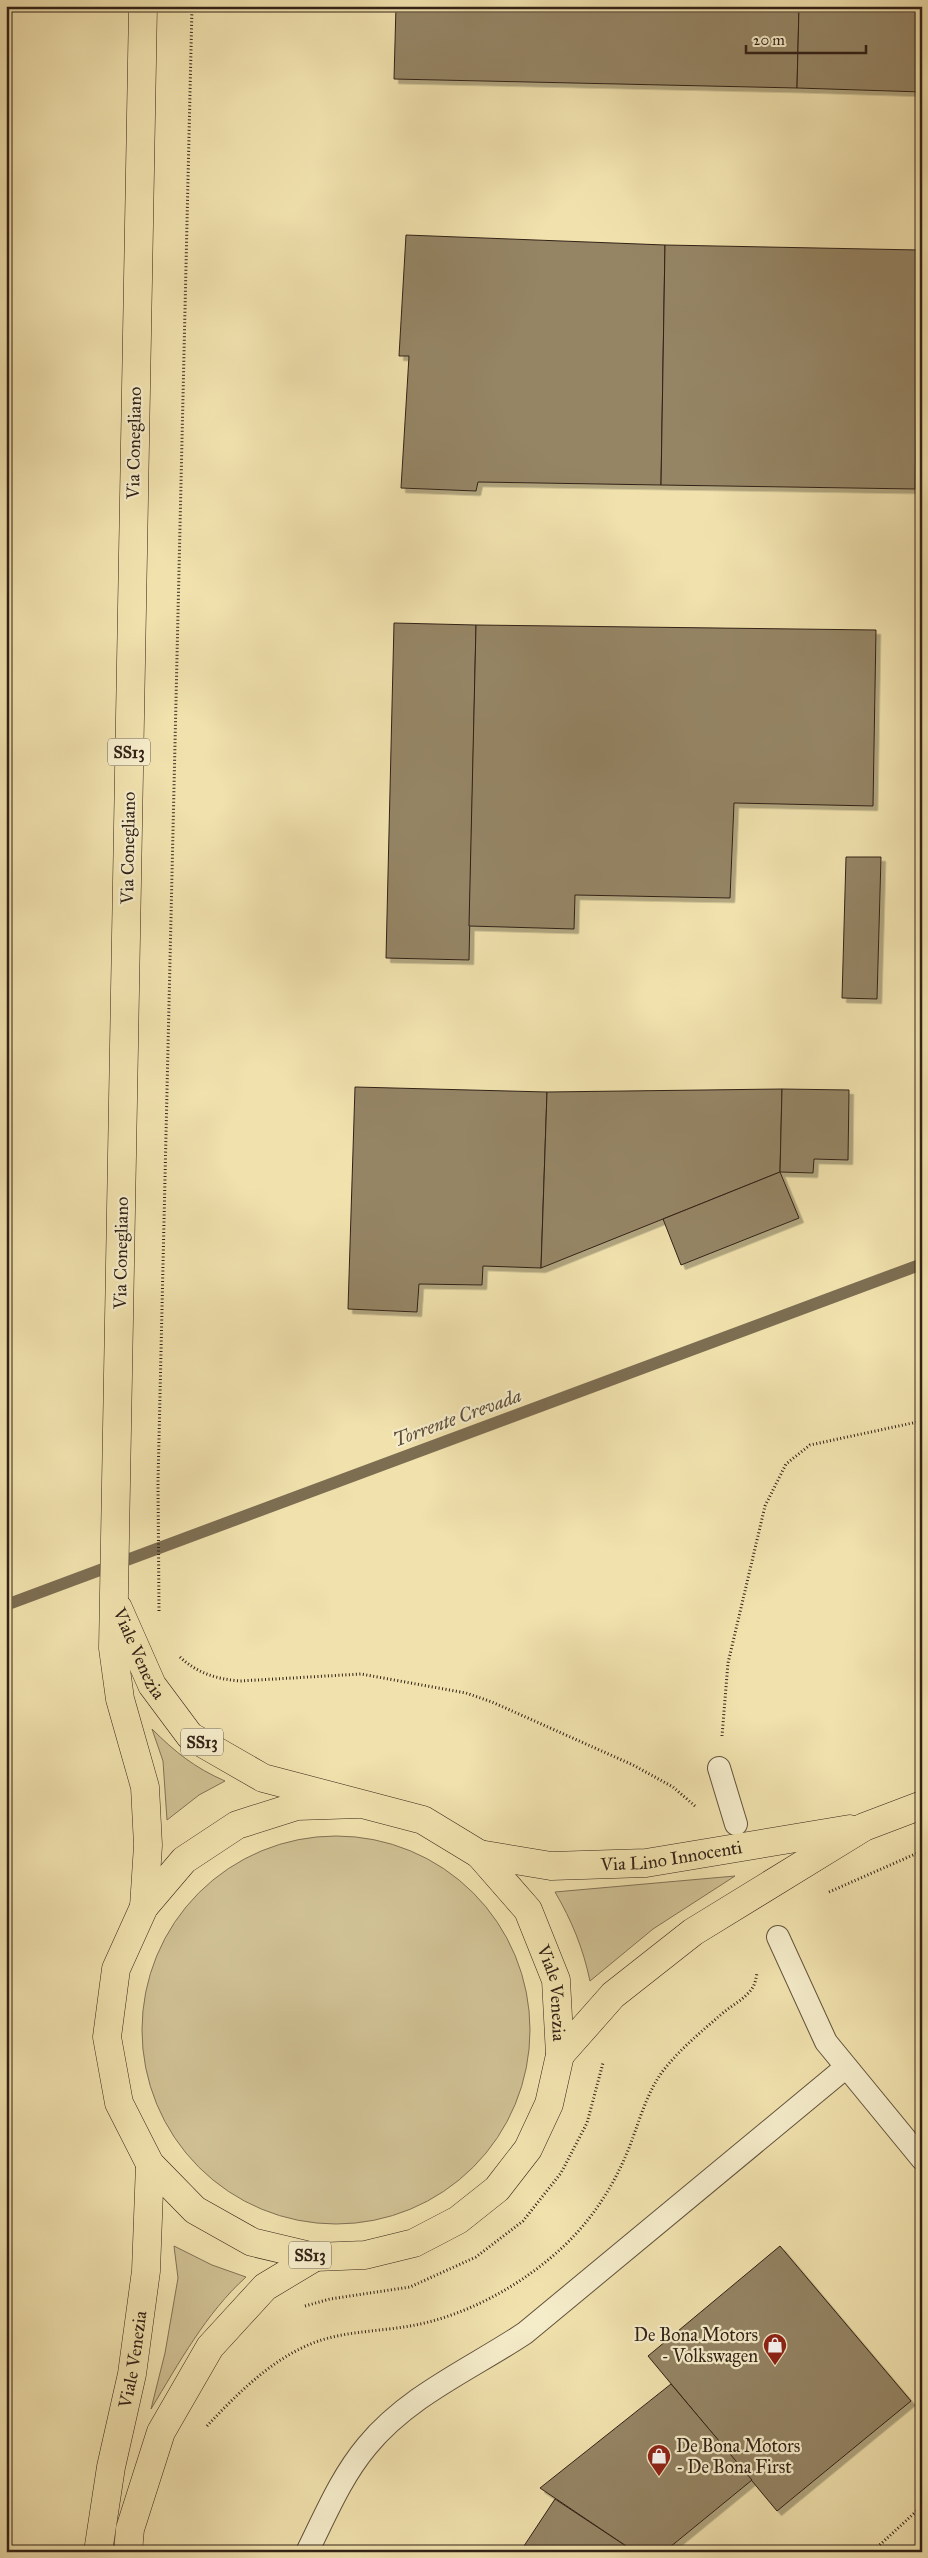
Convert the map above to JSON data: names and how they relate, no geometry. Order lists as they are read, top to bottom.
{
  "streets": {
    "main road": [
      "Via Conegliano",
      "SS13",
      "Viale Venezia",
      "Via Lino Innocenti"
    ]
  },
  "crossings": [
    ["Via Conegliano", "Viale Venezia"],
    ["Viale Venezia", "Via Lino Innocenti"]
  ],
  "water": ["Torrente Crevada"],
  "places": {
    "shop": ["De Bona Motors - Volkswagen", "De Bona Motors - De Bona First"]
  },
  "scale_bar": "20 m"
}
